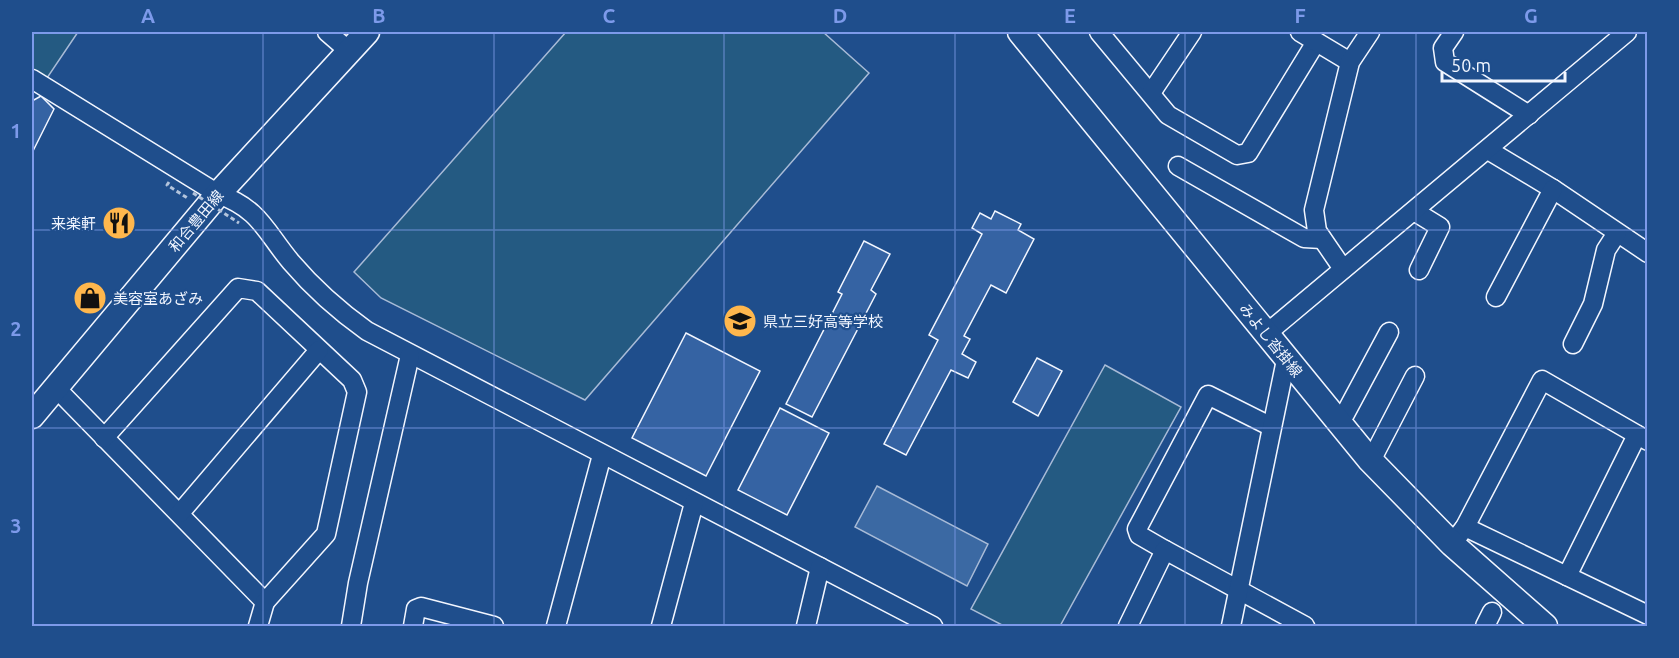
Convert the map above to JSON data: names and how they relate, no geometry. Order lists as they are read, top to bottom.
{
  "streets": {
    "main road": ["和合豊田線", "みよし沓掛線"]
  },
  "places": {
    "restaurant": ["来楽軒"],
    "shop": ["美容室あざみ"],
    "school or university": ["県立三好高等学校"]
  },
  "scale_bar": "50 m",
  "grid": {
    "columns": [
      "A",
      "B",
      "C",
      "D",
      "E",
      "F",
      "G"
    ],
    "rows": ["1", "2", "3"]
  }
}
